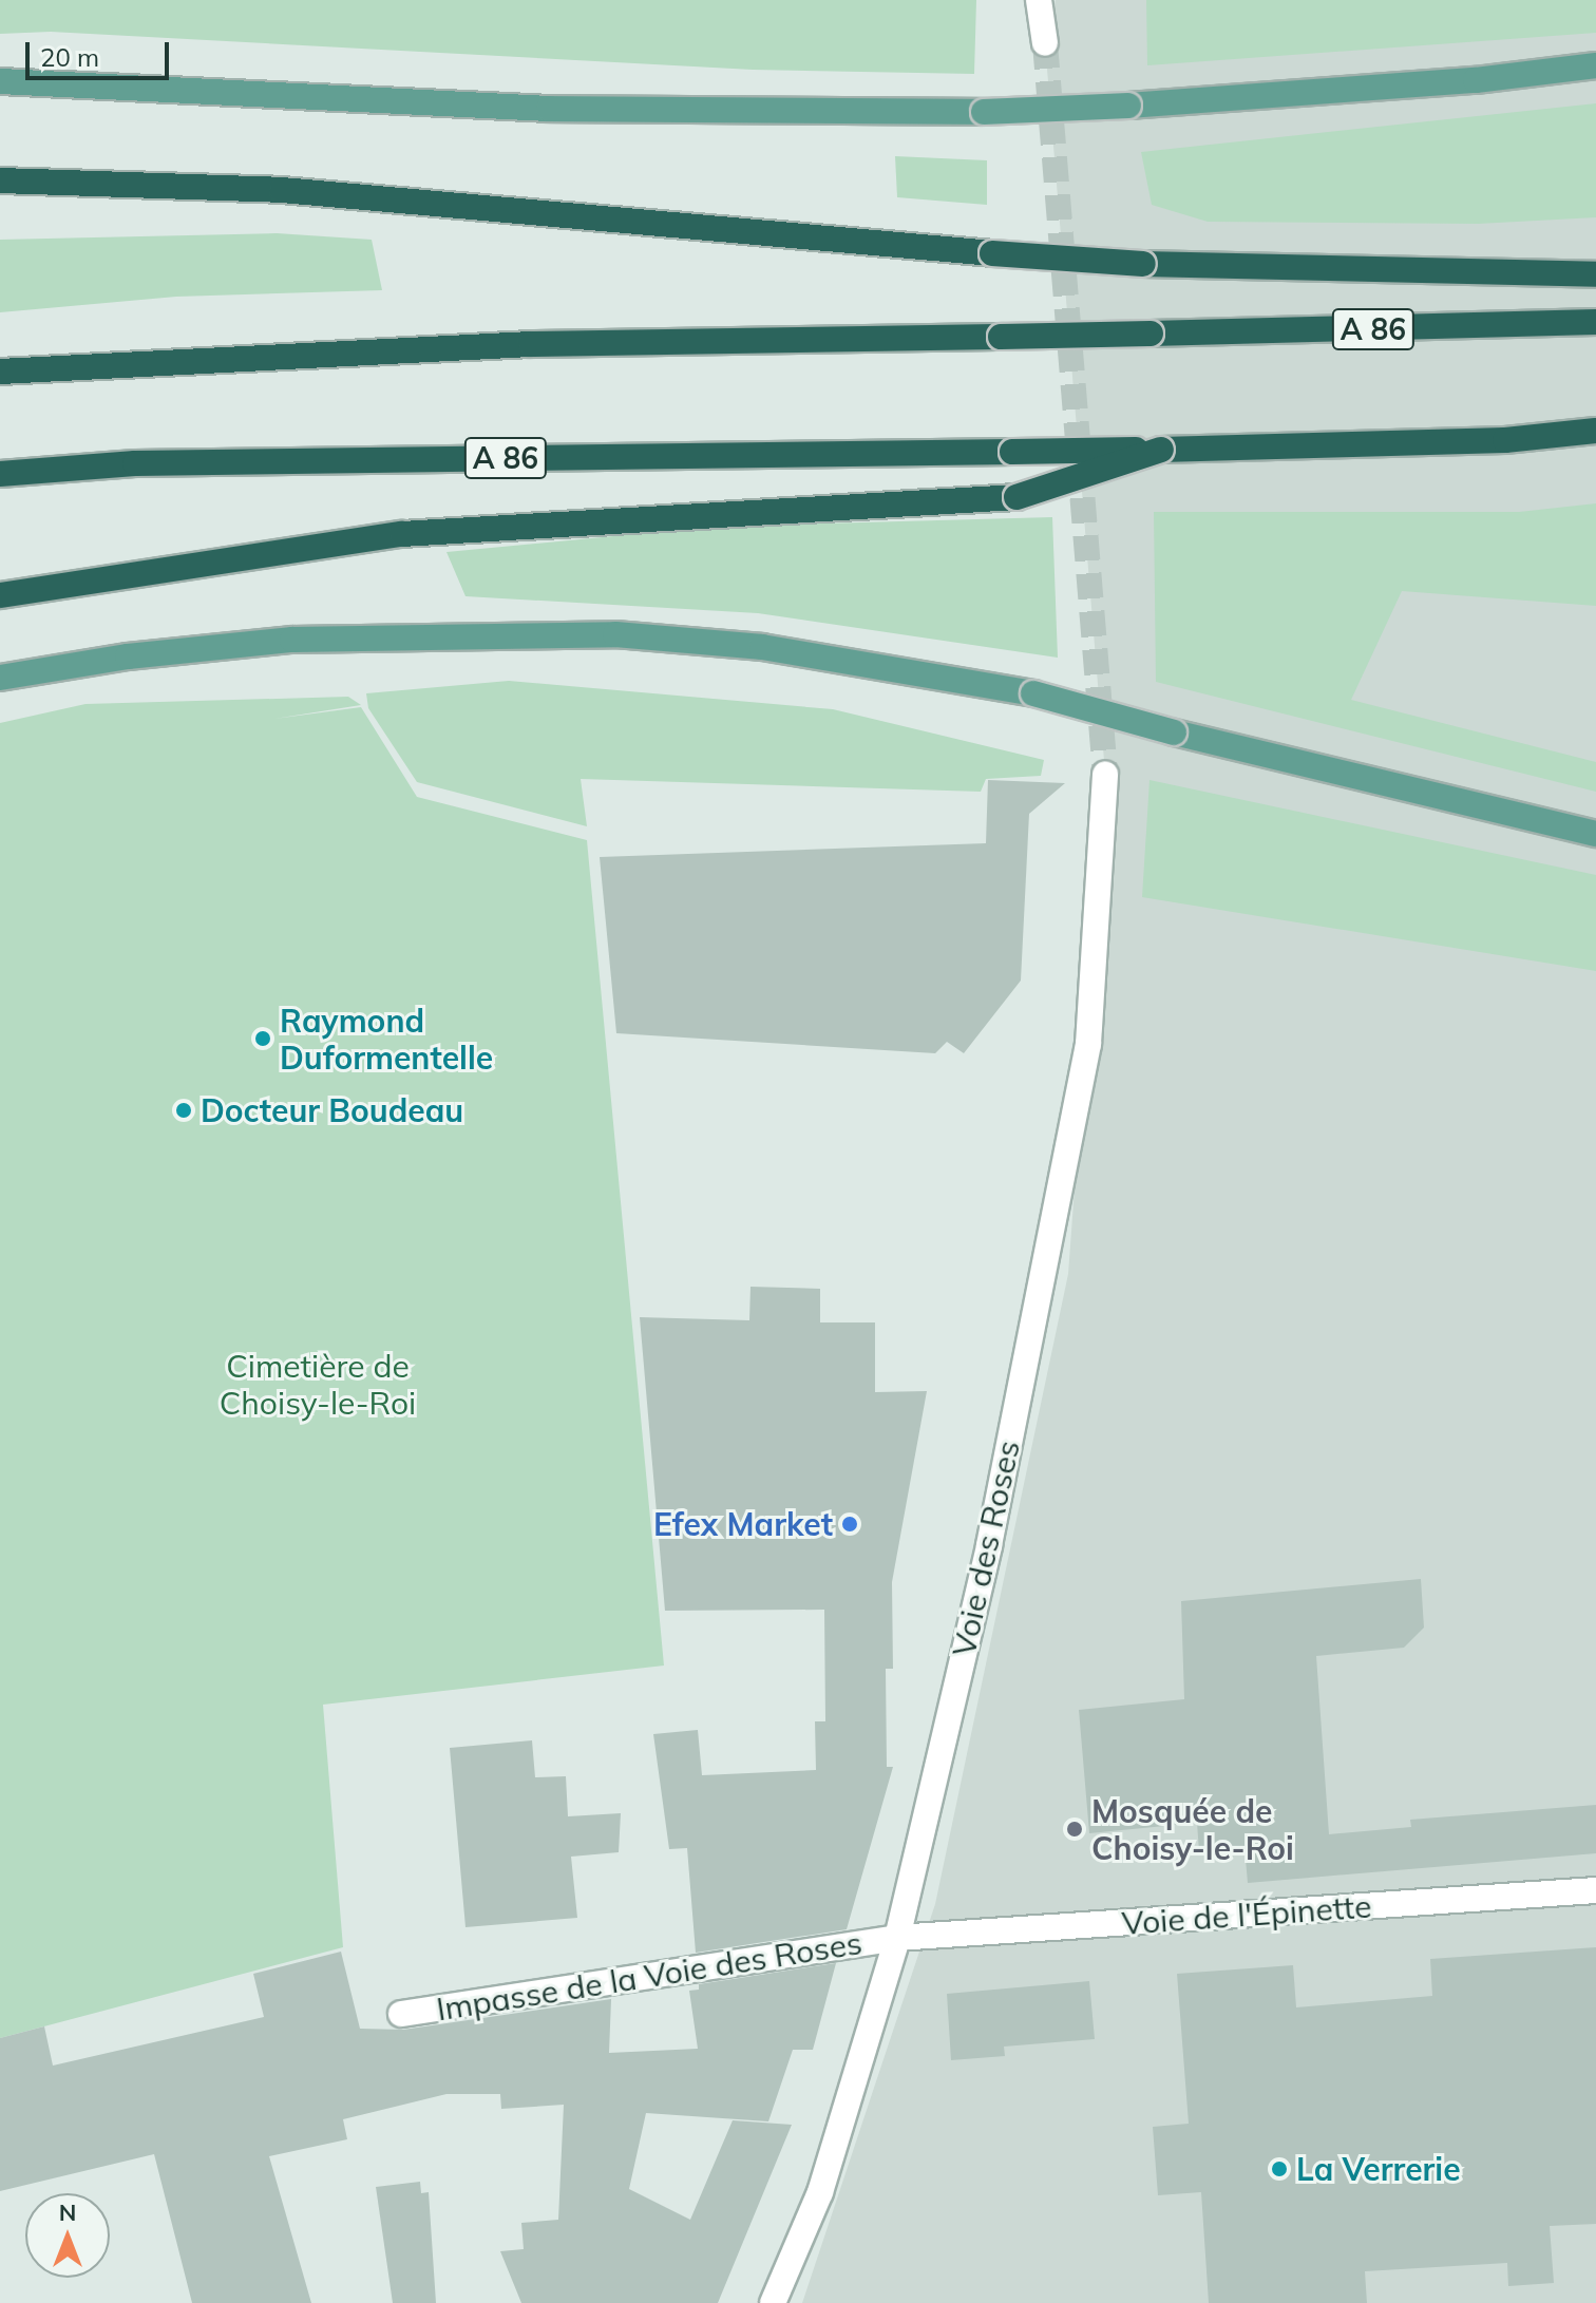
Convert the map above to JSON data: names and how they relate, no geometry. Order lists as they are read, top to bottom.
{
  "streets": {
    "highway": ["A 86"],
    "street": ["Voie des Roses", "Voie de l'Épinette", "Impasse de la Voie des Roses"]
  },
  "crossings": [
    ["Voie des Roses", "Voie de l'Épinette"],
    ["Voie des Roses", "Impasse de la Voie des Roses"],
    ["Voie de l'Épinette", "Impasse de la Voie des Roses"]
  ],
  "parks": ["Cimetière de Choisy-le-Roi"],
  "places": [
    "Raymond Duformentelle",
    "Docteur Boudeau",
    "Efex Market",
    "Mosquée de Choisy-le-Roi",
    "La Verrerie"
  ],
  "scale_bar": "20 m",
  "north": "top"
}
